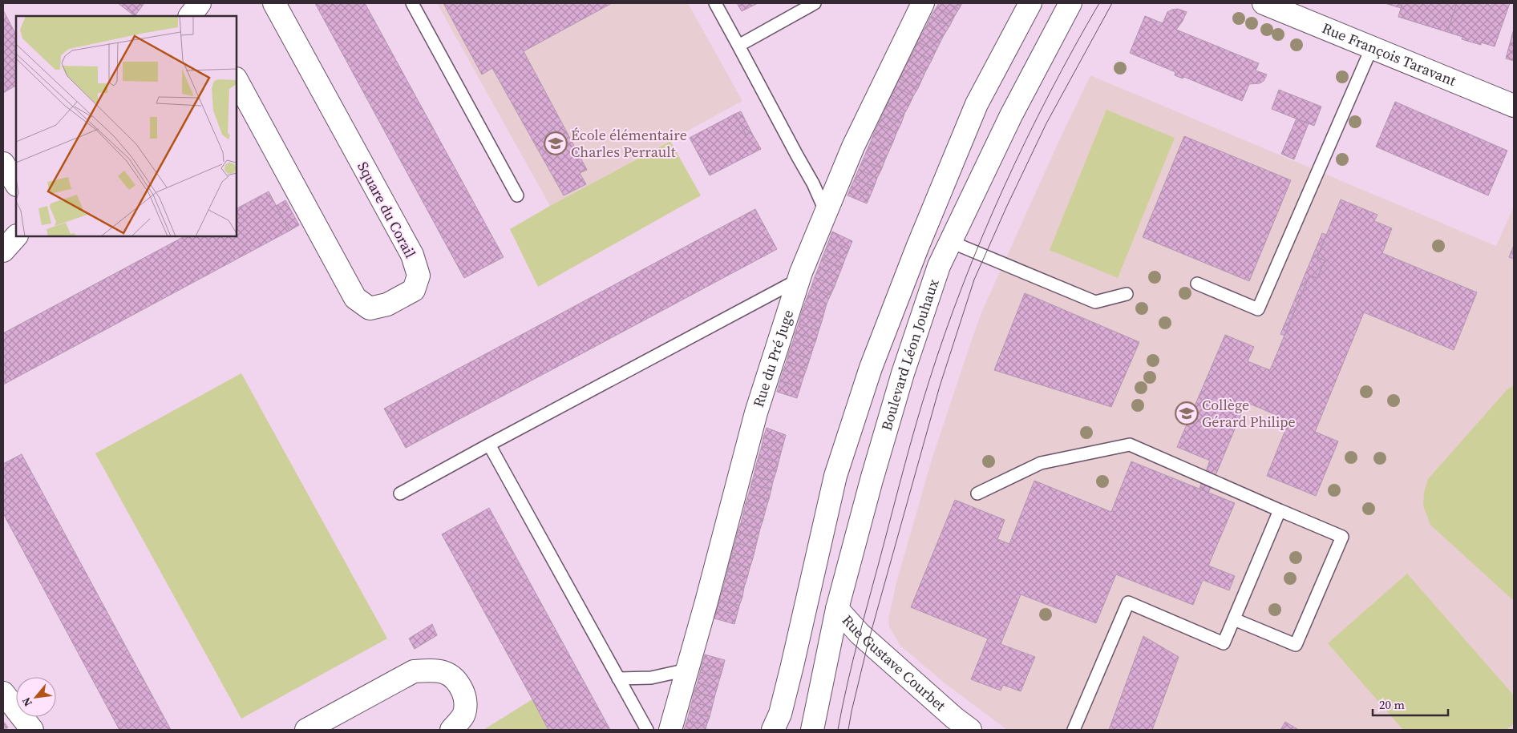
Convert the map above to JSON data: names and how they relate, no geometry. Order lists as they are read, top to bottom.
{
  "streets": {
    "street": [
      "Rue François Taravant",
      "Square du Corail",
      "Boulevard Léon Jouhaux",
      "Rue du Pré Juge",
      "Rue Gustave Courbet"
    ]
  },
  "crossings": [
    ["Boulevard Léon Jouhaux", "Rue Gustave Courbet"]
  ],
  "places": {
    "school or university": ["École élémentaire Charles Perrault", "Collège Gérard Philipe"]
  },
  "scale_bar": "20 m",
  "north": "bottom left"
}
